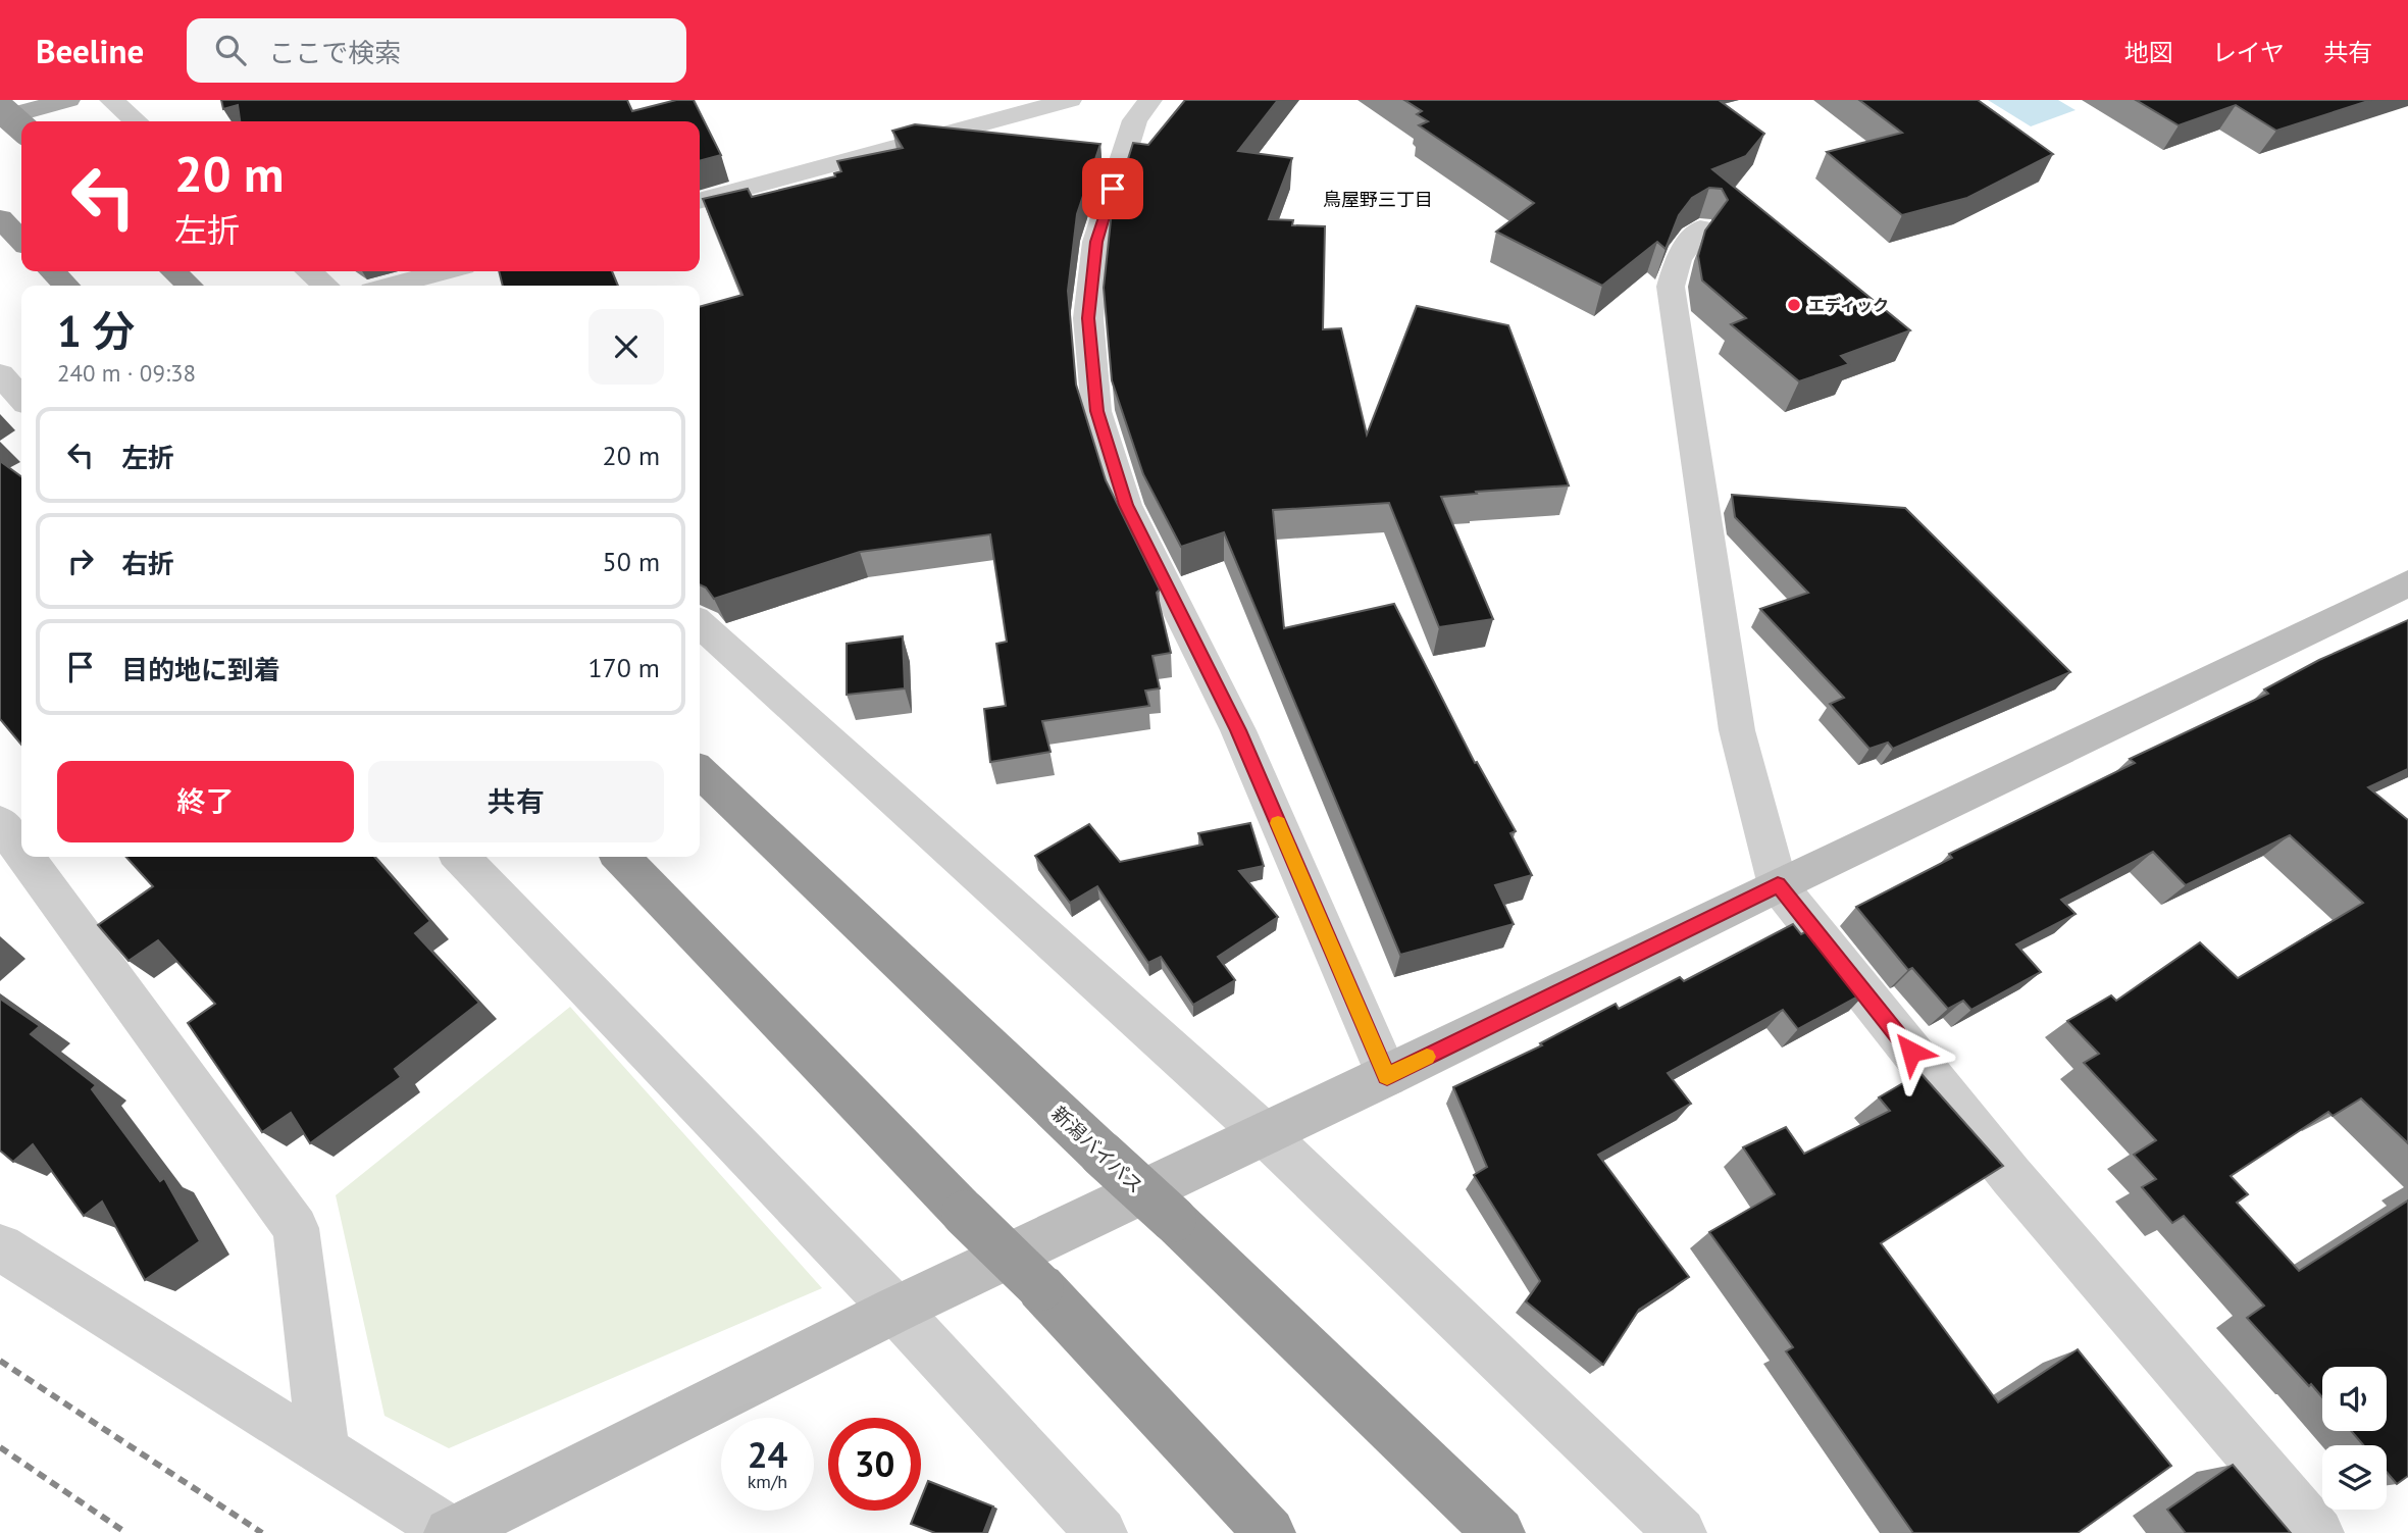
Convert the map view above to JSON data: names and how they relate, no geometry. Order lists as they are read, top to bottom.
{
  "streets": {
    "highway": ["新潟バイパス"]
  },
  "districts": ["鳥屋野三丁目"],
  "places": ["エディック"],
  "page": {
    "header": "Beeline",
    "search": "ここで検索",
    "nav": ["地図", "レイヤ", "共有"],
    "turn": ["20 m", "左折"],
    "heading": ["1 分", "240 m · 09:38"],
    "list": [
      {
        "name": "左折",
        "value": "20 m"
      },
      {
        "name": "右折",
        "value": "50 m"
      },
      {
        "name": "目的地に到着",
        "value": "170 m"
      }
    ],
    "buttons": ["終了", "共有"],
    "speed": "24 km/h",
    "limit": "30"
  }
}
